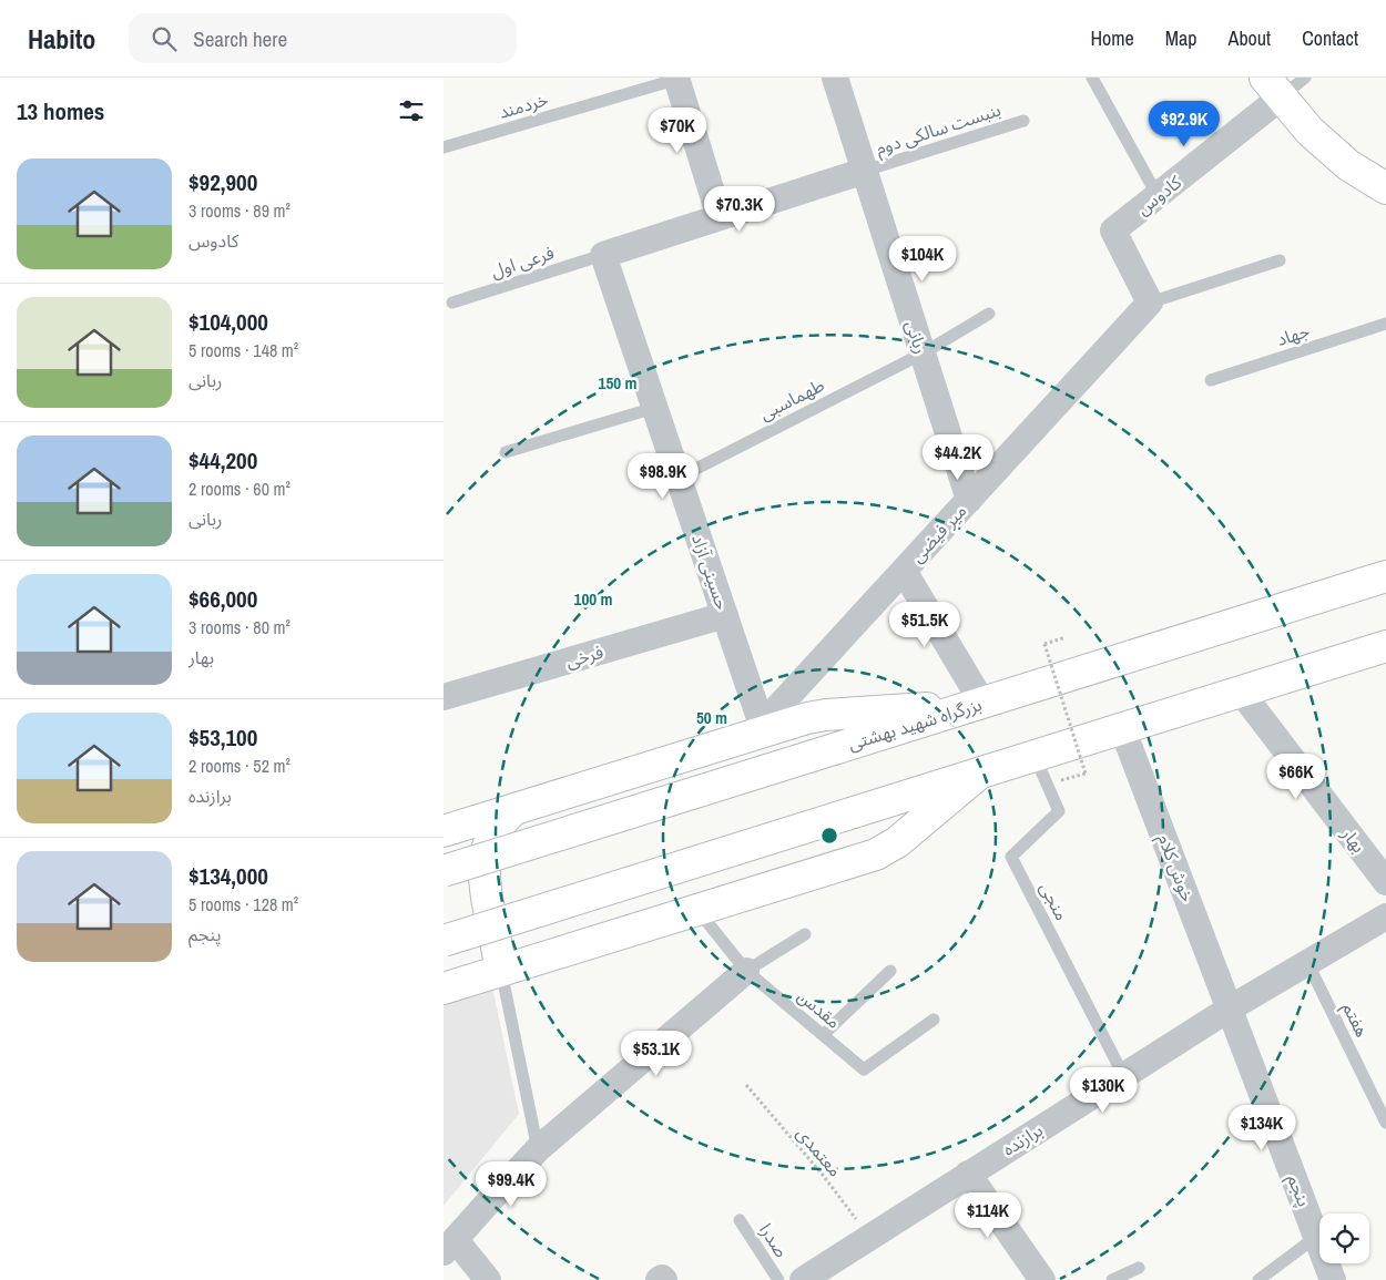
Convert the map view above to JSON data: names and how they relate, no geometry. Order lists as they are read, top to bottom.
{
  "streets": {
    "main road": ["بزرگراه شهید بهشتی"],
    "street": [
      "کادوس",
      "ربانی",
      "میر فیضی",
      "حسینی آزاد",
      "فرخی",
      "بهار",
      "خوش کلام",
      "برازنده",
      "پنجم"
    ],
    "lane": [
      "خردمند",
      "بنبست سالکی دوم",
      "فرعی اول",
      "جهاد",
      "طهماسبی",
      "منجی",
      "مقدس",
      "هفتم",
      "صدرا"
    ],
    "path": ["معتمدی"]
  },
  "crossings": [
    ["بنبست سالکی دوم", "ربانی"],
    ["کادوس", "میر فیضی"],
    ["فرعی اول", "حسینی آزاد"],
    ["ربانی", "طهماسبی"],
    ["ربانی", "میر فیضی"],
    ["طهماسبی", "حسینی آزاد"],
    ["میر فیضی", "حسینی آزاد"],
    ["حسینی آزاد", "فرخی"],
    ["خوش کلام", "برازنده"],
    ["خوش کلام", "پنجم"],
    ["منجی", "برازنده"],
    ["هفتم", "برازنده"],
    ["برازنده", "معتمدی"],
    ["برازنده", "پنجم"]
  ],
  "page": {
    "header": "Habito",
    "search": "Search here",
    "nav": [
      "Home",
      "Map",
      "About",
      "Contact"
    ],
    "heading": "13 homes",
    "price": [
      "$92.9K",
      "$70K",
      "$70.3K",
      "$104K",
      "$44.2K",
      "$98.9K",
      "$51.5K",
      "$66K",
      "$53.1K",
      "$130K",
      "$134K",
      "$99.4K",
      "$114K"
    ],
    "list": [
      {
        "name": "$92,900",
        "note": "3 rooms · 89 m² · کادوس"
      },
      {
        "name": "$104,000",
        "note": "5 rooms · 148 m² · ربانی"
      },
      {
        "name": "$44,200",
        "note": "2 rooms · 60 m² · ربانی"
      },
      {
        "name": "$66,000",
        "note": "3 rooms · 80 m² · بهار"
      },
      {
        "name": "$53,100",
        "note": "2 rooms · 52 m² · برازنده"
      },
      {
        "name": "$134,000",
        "note": "5 rooms · 128 m² · پنجم"
      }
    ]
  },
  "rings": ["150 m", "100 m", "50 m"]
}
